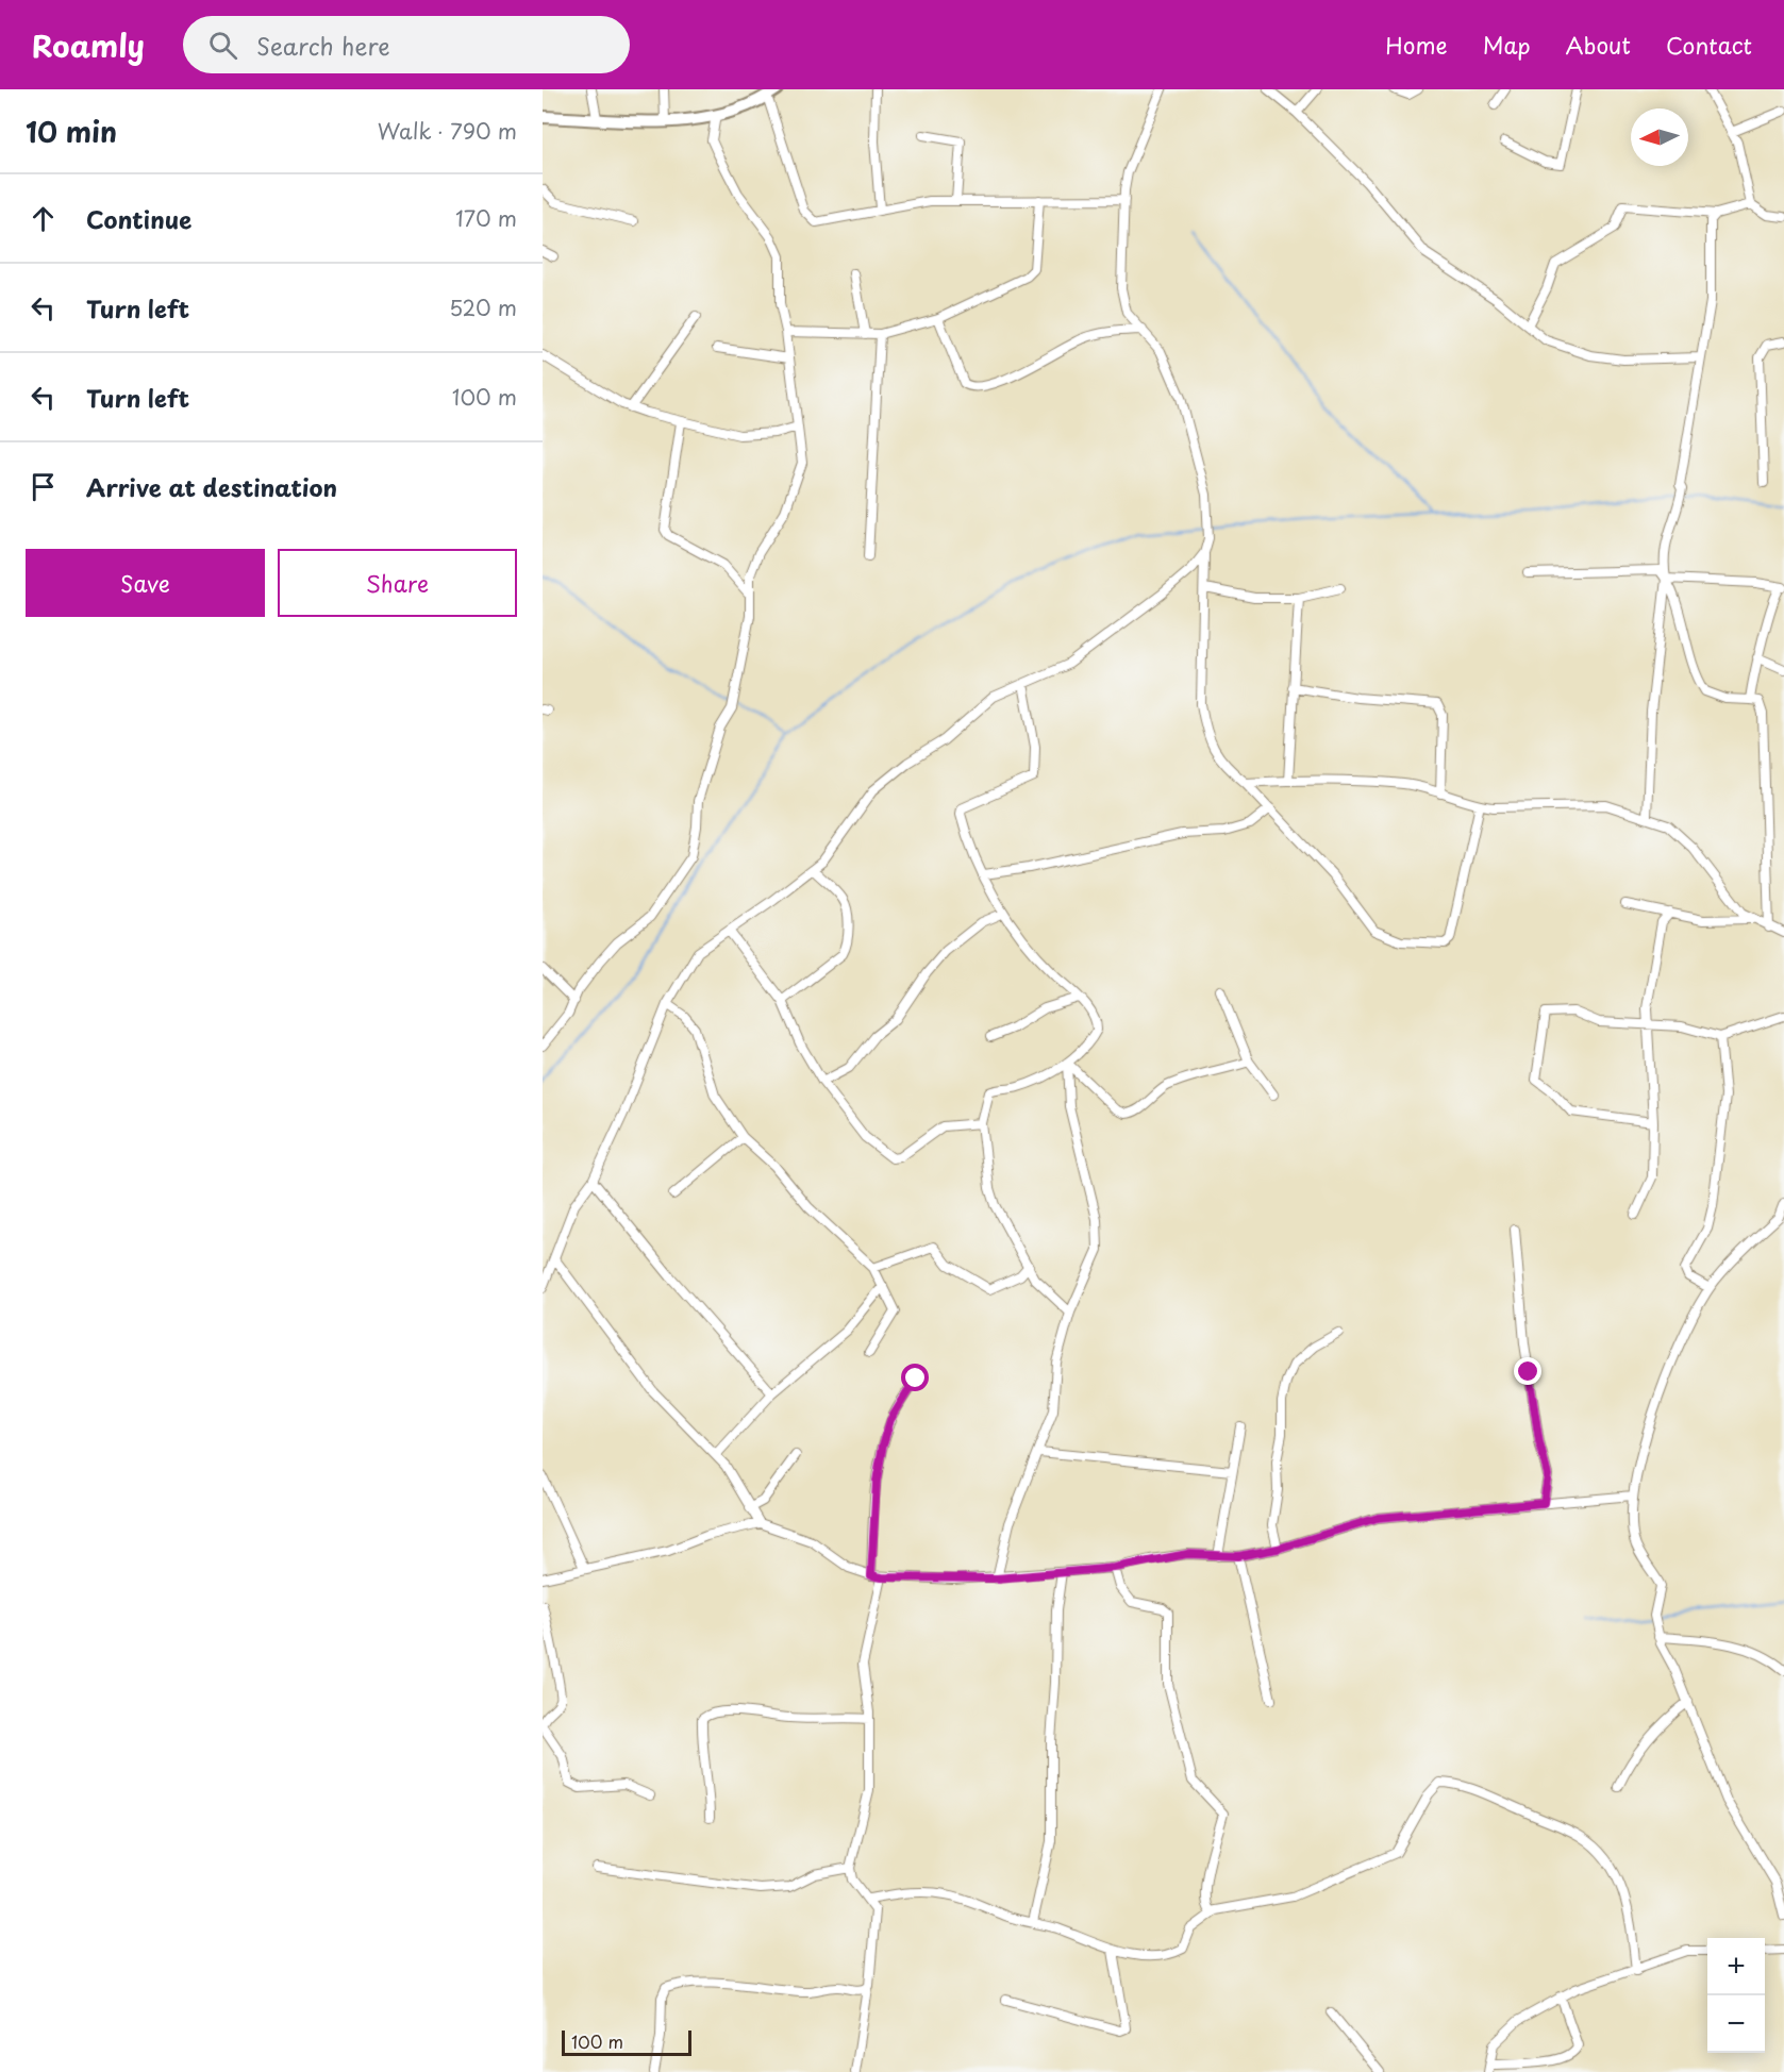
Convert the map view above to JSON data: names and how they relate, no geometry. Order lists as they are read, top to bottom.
{
  "scale_bar": "100 m",
  "north": "left",
  "page": {
    "header": "Roamly",
    "search": "Search here",
    "nav": [
      "Home",
      "Map",
      "About",
      "Contact"
    ],
    "heading": ["10 min", "Walk · 790 m"],
    "list": [
      ["Continue", "170 m"],
      ["Turn left", "520 m"],
      ["Turn left", "100 m"],
      "Arrive at destination"
    ],
    "buttons": ["Save", "Share"],
    "map_buttons": ["+", "−"],
    "scale": "100 m"
  }
}
